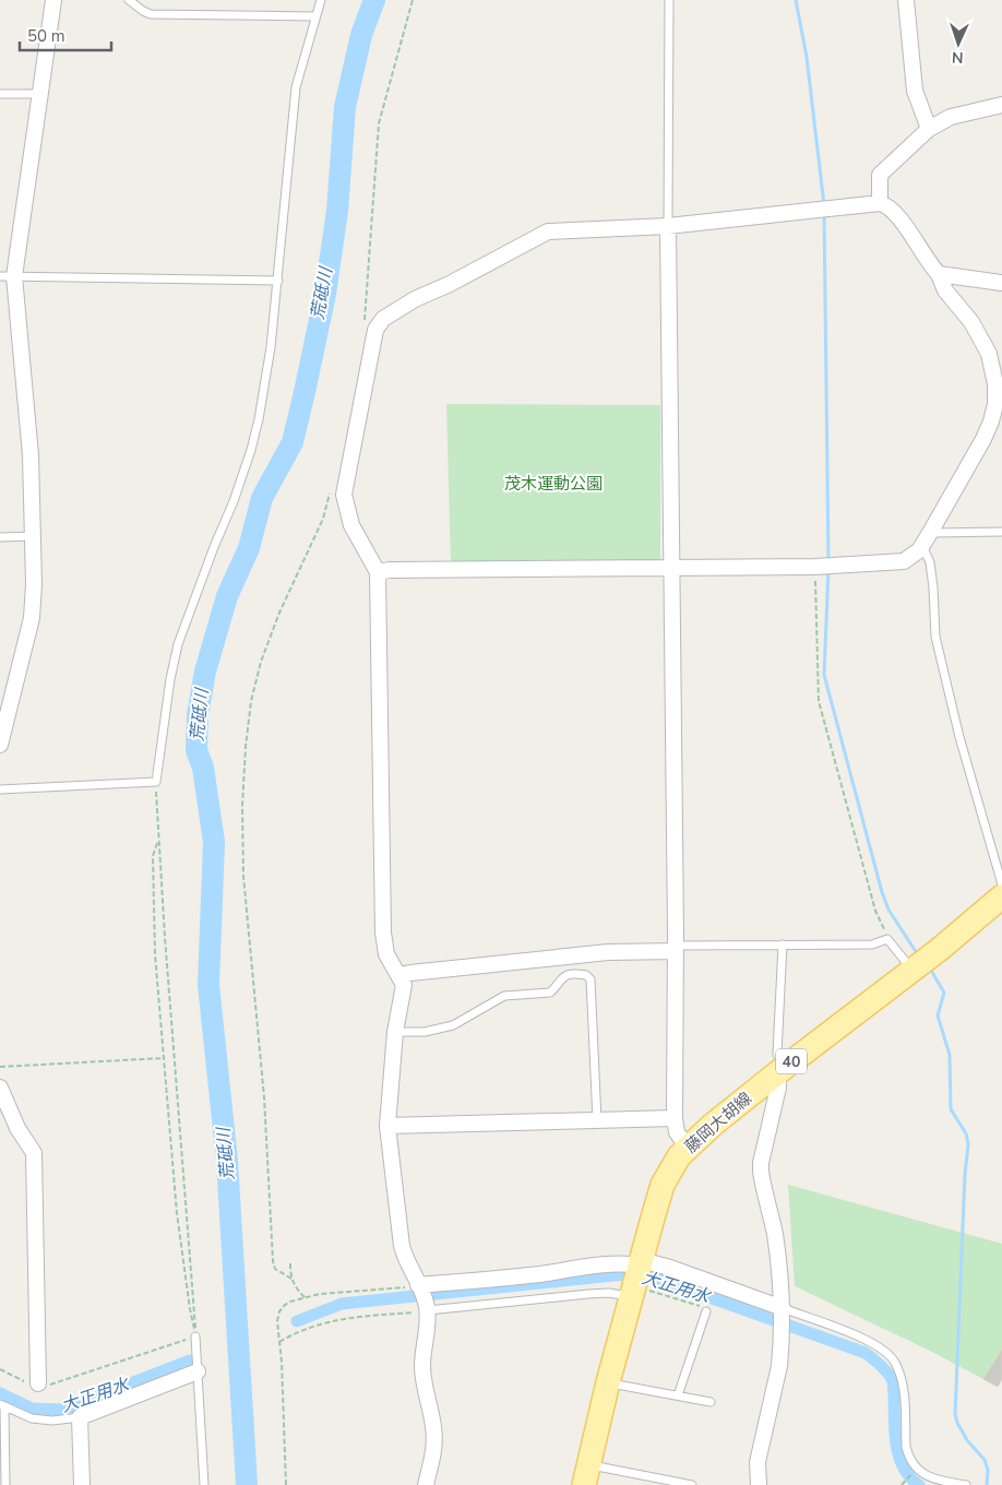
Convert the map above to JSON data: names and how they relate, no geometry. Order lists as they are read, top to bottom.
{
  "streets": {
    "main road": ["40", "藤岡大胡線"]
  },
  "water": ["荒砥川", "大正用水"],
  "parks": ["茂木運動公園"],
  "scale_bar": "50 m",
  "north": "bottom"
}
